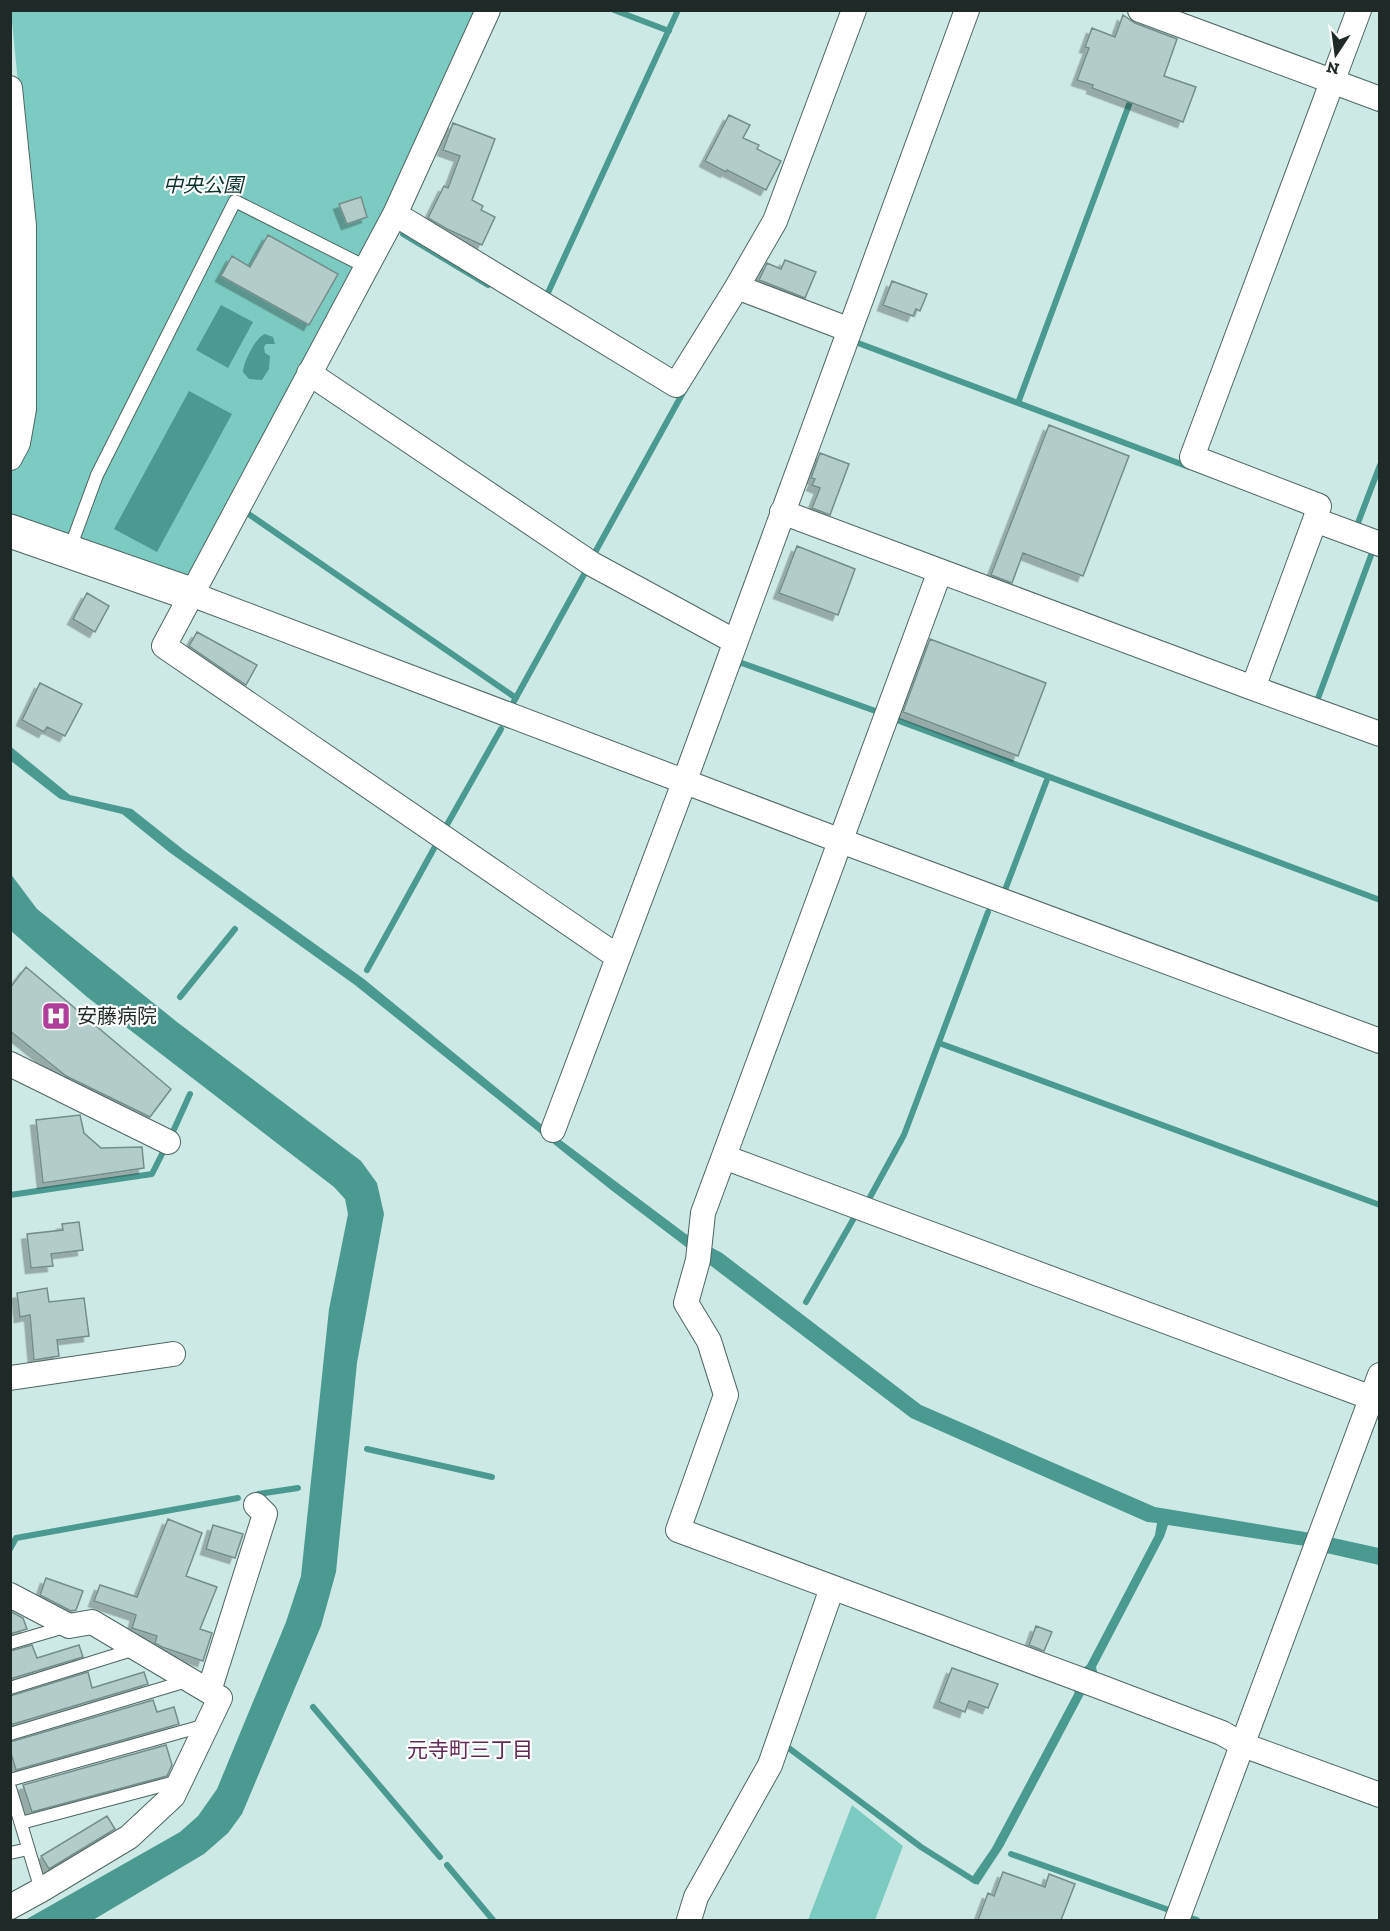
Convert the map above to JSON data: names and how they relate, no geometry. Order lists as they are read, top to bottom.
{
  "districts": ["元寺町三丁目"],
  "parks": ["中央公園"],
  "places": {
    "hospital": ["安藤病院"]
  },
  "north": "bottom"
}
